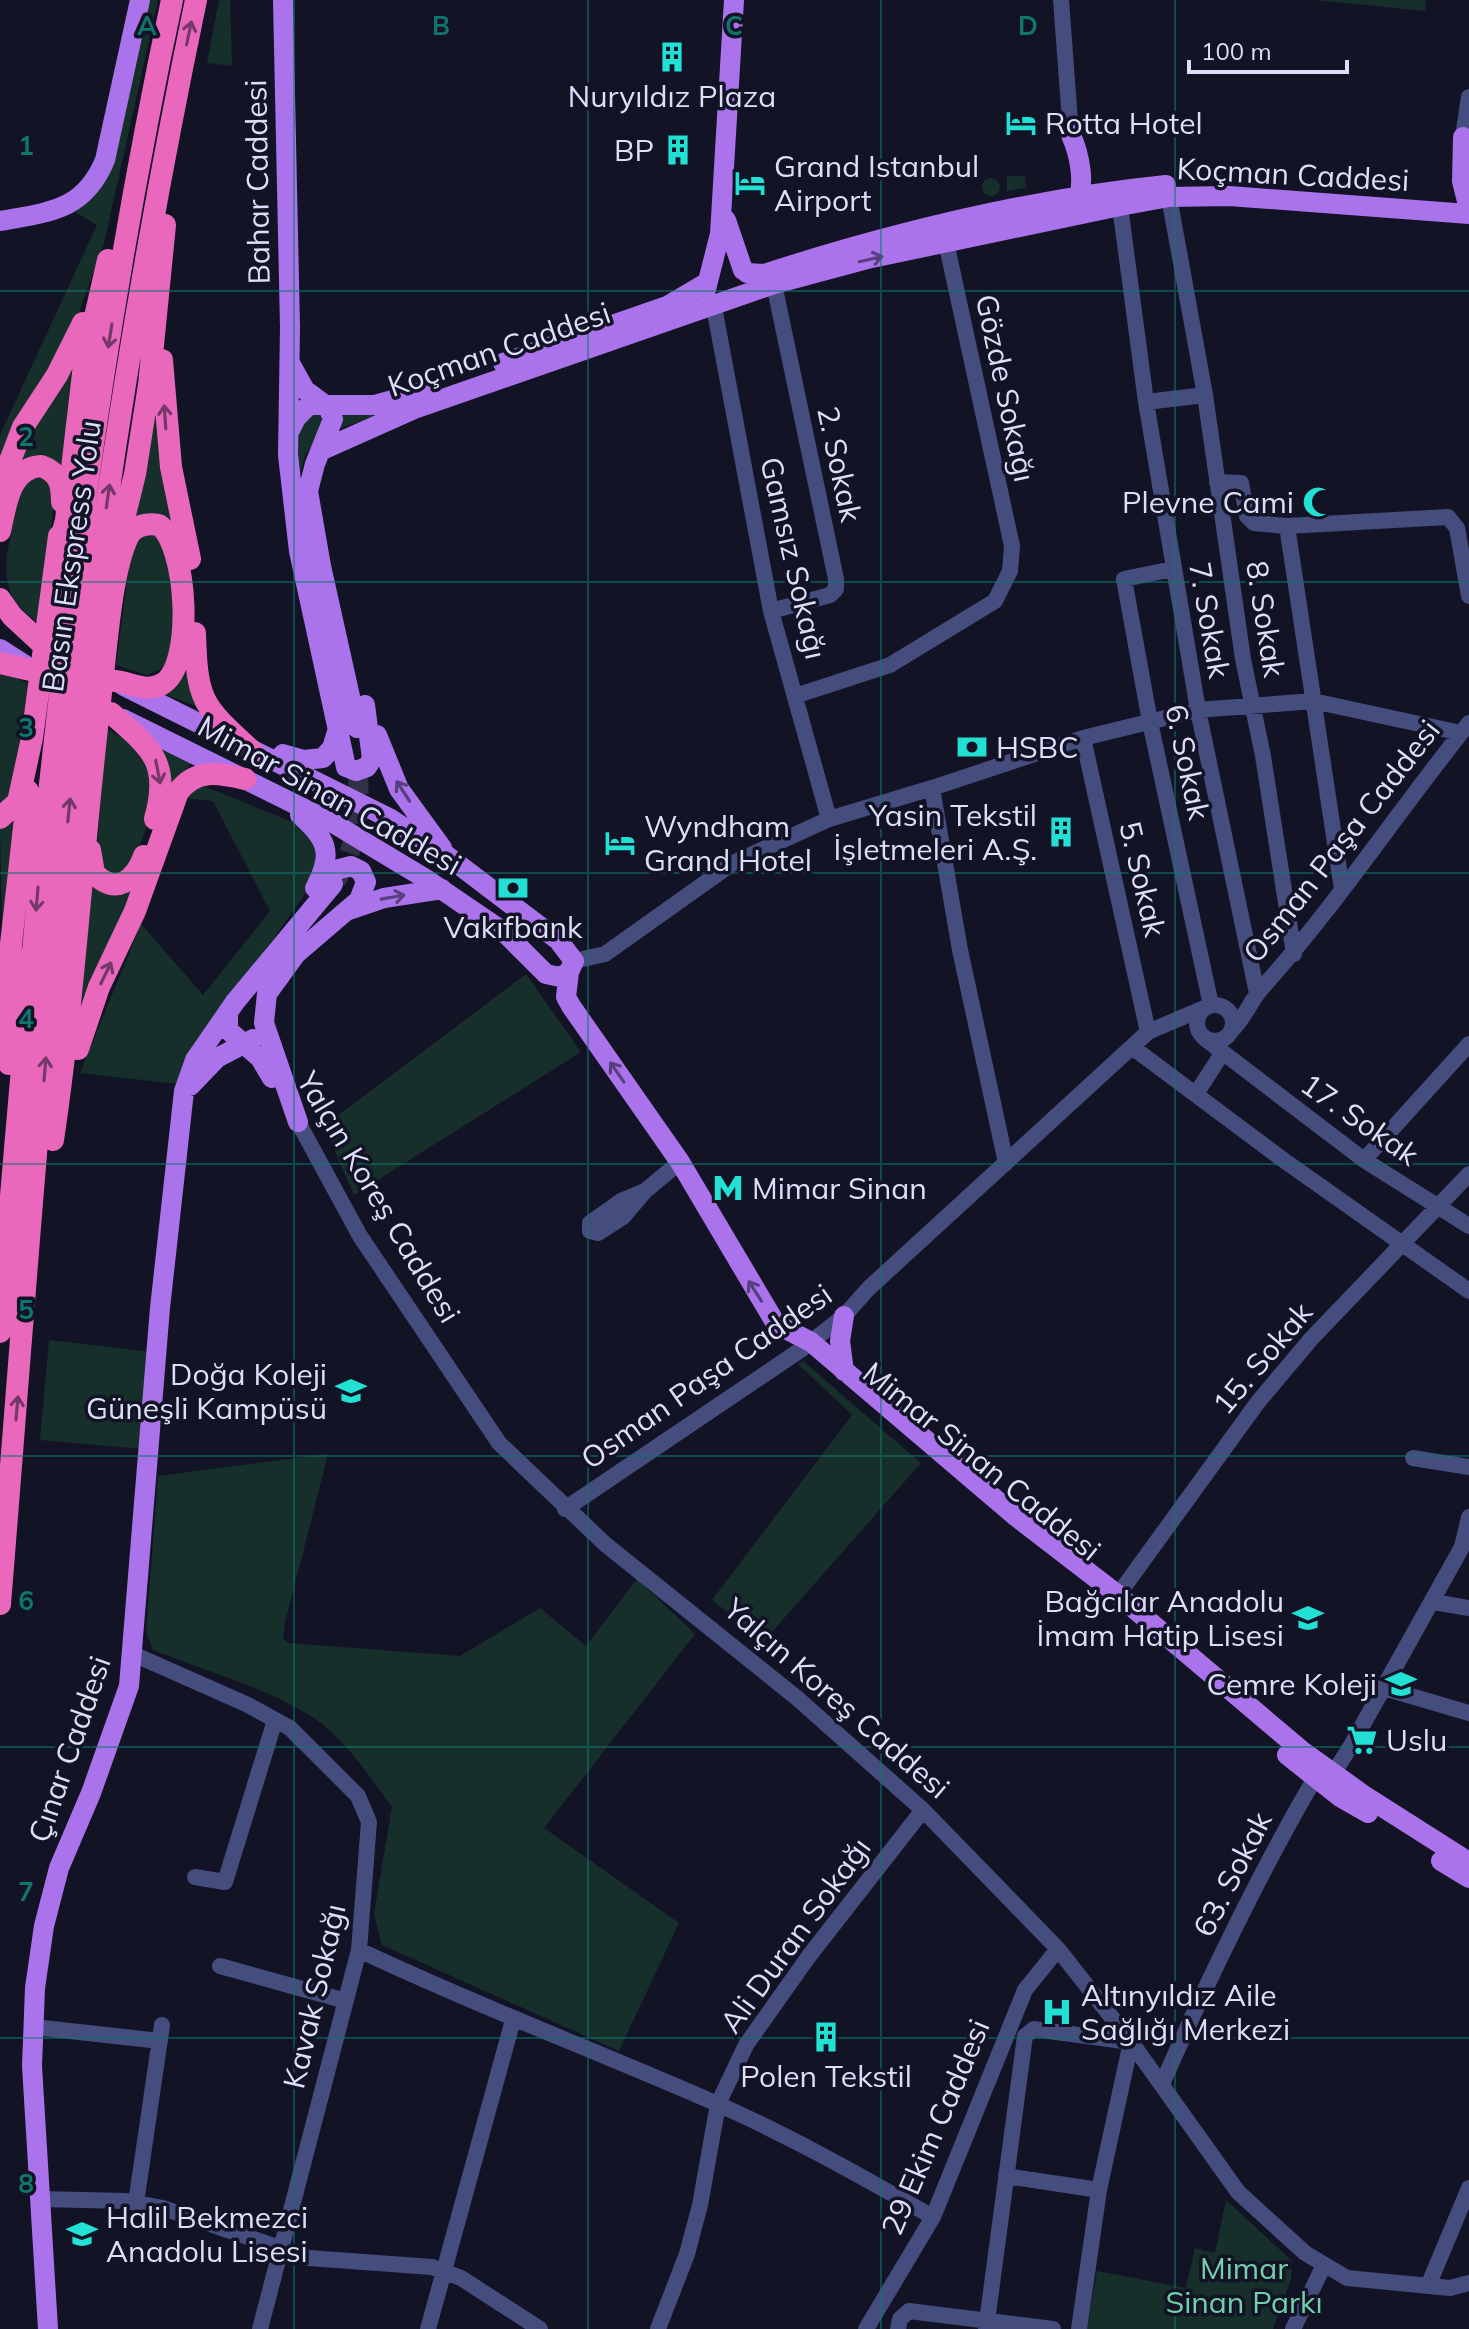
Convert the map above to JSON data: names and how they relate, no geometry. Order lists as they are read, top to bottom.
{
  "streets": {
    "highway": ["Basın Ekspress Yolu"],
    "main road": [
      "Koçman Caddesi",
      "Bahar Caddesi",
      "Mimar Sinan Caddesi",
      "Yalçın Koreş Caddesi",
      "Çınar Caddesi"
    ],
    "street": [
      "Gözde Sokağı",
      "2. Sokak",
      "Gamsız Sokağı",
      "8. Sokak",
      "7. Sokak",
      "6. Sokak",
      "Osman Paşa Caddesi",
      "5. Sokak",
      "17. Sokak",
      "15. Sokak",
      "63. Sokak",
      "Ali Duran Sokağı",
      "Kavak Sokağı",
      "29 Ekim Caddesi"
    ]
  },
  "crossings": [
    ["Koçman Caddesi", "Gözde Sokağı"],
    ["Koçman Caddesi", "2. Sokak"],
    ["Koçman Caddesi", "Gamsız Sokağı"],
    ["Koçman Caddesi", "8. Sokak"],
    ["Koçman Caddesi", "7. Sokak"],
    ["Gözde Sokağı", "Gamsız Sokağı"],
    ["2. Sokak", "Gamsız Sokağı"],
    ["8. Sokak", "Osman Paşa Caddesi"],
    ["7. Sokak", "6. Sokak"],
    ["7. Sokak", "Osman Paşa Caddesi"],
    ["6. Sokak", "Osman Paşa Caddesi"],
    ["6. Sokak", "17. Sokak"],
    ["Mimar Sinan Caddesi", "Osman Paşa Caddesi"],
    ["Mimar Sinan Caddesi", "15. Sokak"],
    ["Mimar Sinan Caddesi", "63. Sokak"],
    ["Osman Paşa Caddesi", "5. Sokak"],
    ["Osman Paşa Caddesi", "17. Sokak"],
    ["Osman Paşa Caddesi", "Yalçın Koreş Caddesi"],
    ["17. Sokak", "15. Sokak"],
    ["Yalçın Koreş Caddesi", "Çınar Caddesi"],
    ["Yalçın Koreş Caddesi", "63. Sokak"],
    ["Yalçın Koreş Caddesi", "Ali Duran Sokağı"],
    ["Yalçın Koreş Caddesi", "29 Ekim Caddesi"],
    ["Çınar Caddesi", "Kavak Sokağı"]
  ],
  "parks": ["Mimar Sinan Parkı"],
  "places": {
    "building": [
      "Nuryıldız Plaza",
      "BP",
      "Yasin Tekstil İşletmeleri A.Ş.",
      "Polen Tekstil"
    ],
    "hotel": ["Rotta Hotel", "Grand Istanbul Airport", "Wyndham Grand Hotel"],
    "mosque": ["Plevne Cami"],
    "bank": ["HSBC", "Vakıfbank"],
    "metro station": ["Mimar Sinan"],
    "school or university": [
      "Doğa Koleji Güneşli Kampüsü",
      "Bağcılar Anadolu İmam Hatip Lisesi",
      "Cemre Koleji",
      "Halil Bekmezci Anadolu Lisesi"
    ],
    "supermarket": ["Uslu"],
    "hospital": ["Altınyıldız Aile Sağlığı Merkezi"]
  },
  "scale_bar": "100 m",
  "grid": {
    "columns": [
      "A",
      "B",
      "C",
      "D"
    ],
    "rows": [
      "1",
      "2",
      "3",
      "4",
      "5",
      "6",
      "7",
      "8"
    ]
  }
}
